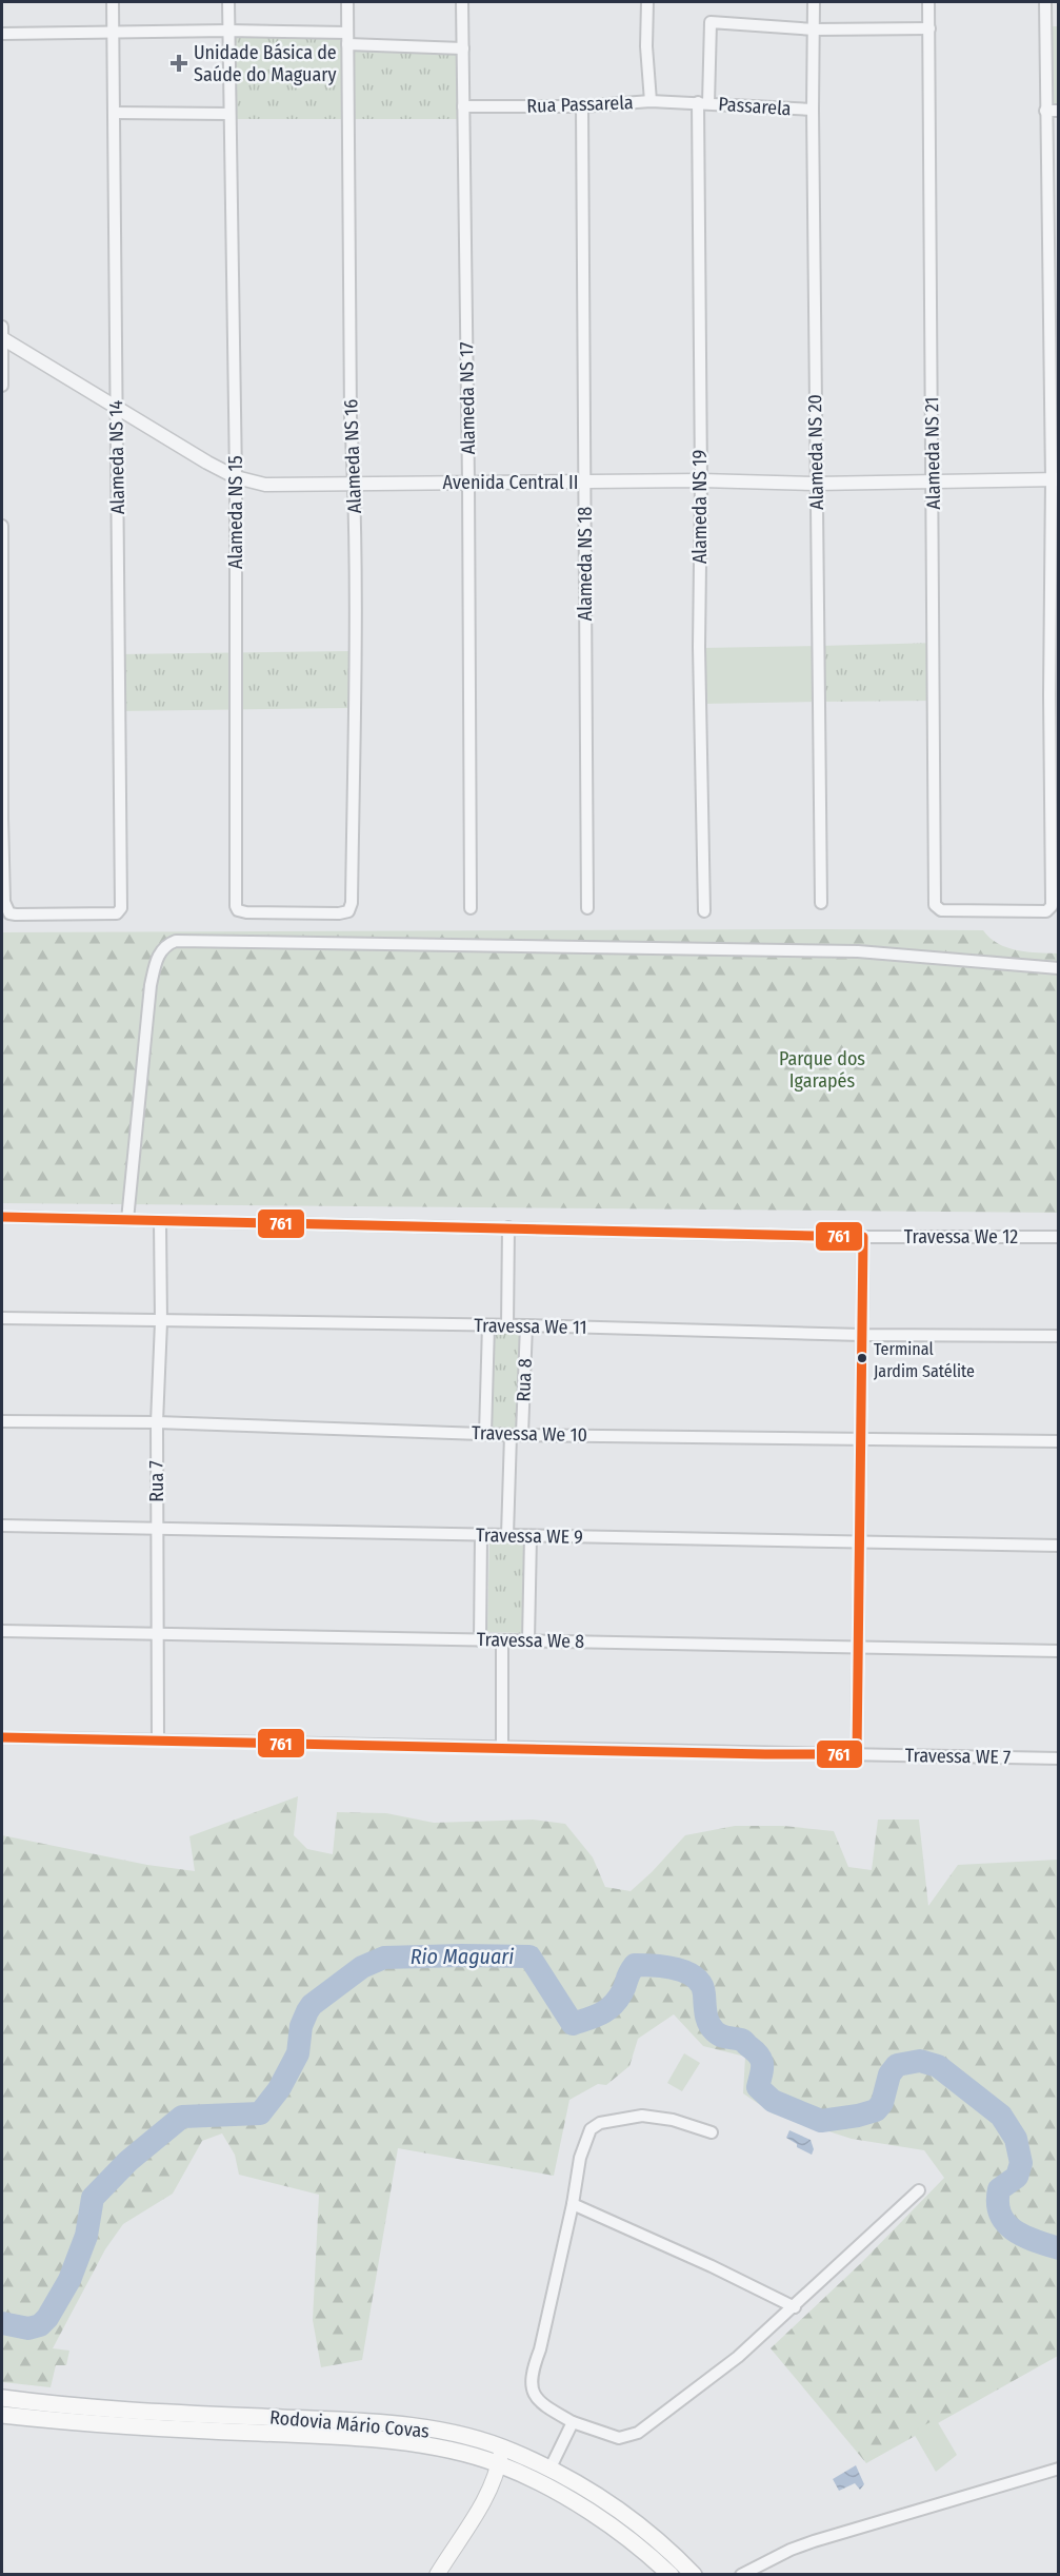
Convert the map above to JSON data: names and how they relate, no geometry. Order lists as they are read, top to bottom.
{
  "streets": {
    "main road": ["Rodovia Mário Covas"],
    "street": [
      "Rua Passarela",
      "Passarela",
      "Alameda NS 17",
      "Alameda NS 20",
      "Alameda NS 21",
      "Alameda NS 16",
      "Alameda NS 14",
      "Avenida Central II",
      "Alameda NS 19",
      "Alameda NS 15",
      "Alameda NS 18",
      "Travessa We 12",
      "Travessa We 11",
      "Rua 8",
      "Travessa We 10",
      "Rua 7",
      "Travessa WE 9",
      "Travessa We 8",
      "Travessa WE 7"
    ]
  },
  "crossings": [
    ["Rua Passarela", "Passarela"],
    ["Rua Passarela", "Alameda NS 17"],
    ["Rua Passarela", "Alameda NS 19"],
    ["Rua Passarela", "Alameda NS 18"],
    ["Passarela", "Alameda NS 20"],
    ["Passarela", "Alameda NS 19"],
    ["Alameda NS 17", "Avenida Central II"],
    ["Alameda NS 20", "Avenida Central II"],
    ["Alameda NS 20", "Alameda NS 19"],
    ["Alameda NS 21", "Avenida Central II"],
    ["Alameda NS 16", "Avenida Central II"],
    ["Alameda NS 16", "Alameda NS 15"],
    ["Alameda NS 14", "Avenida Central II"],
    ["Avenida Central II", "Alameda NS 19"],
    ["Avenida Central II", "Alameda NS 15"],
    ["Avenida Central II", "Alameda NS 18"],
    ["Travessa We 11", "Rua 8"],
    ["Travessa We 11", "Rua 7"],
    ["Rua 8", "Travessa We 10"],
    ["Rua 8", "Travessa WE 9"],
    ["Travessa We 10", "Rua 7"],
    ["Rua 7", "Travessa WE 9"],
    ["Rua 7", "Travessa We 8"]
  ],
  "water": ["Rio Maguari"],
  "parks": ["Parque dos Igarapés"],
  "places": {
    "health": ["Unidade Básica de Saúde do Maguary"],
    "other": ["Terminal Jardim Satélite"]
  },
  "lines": ["transit line 761"]
}
